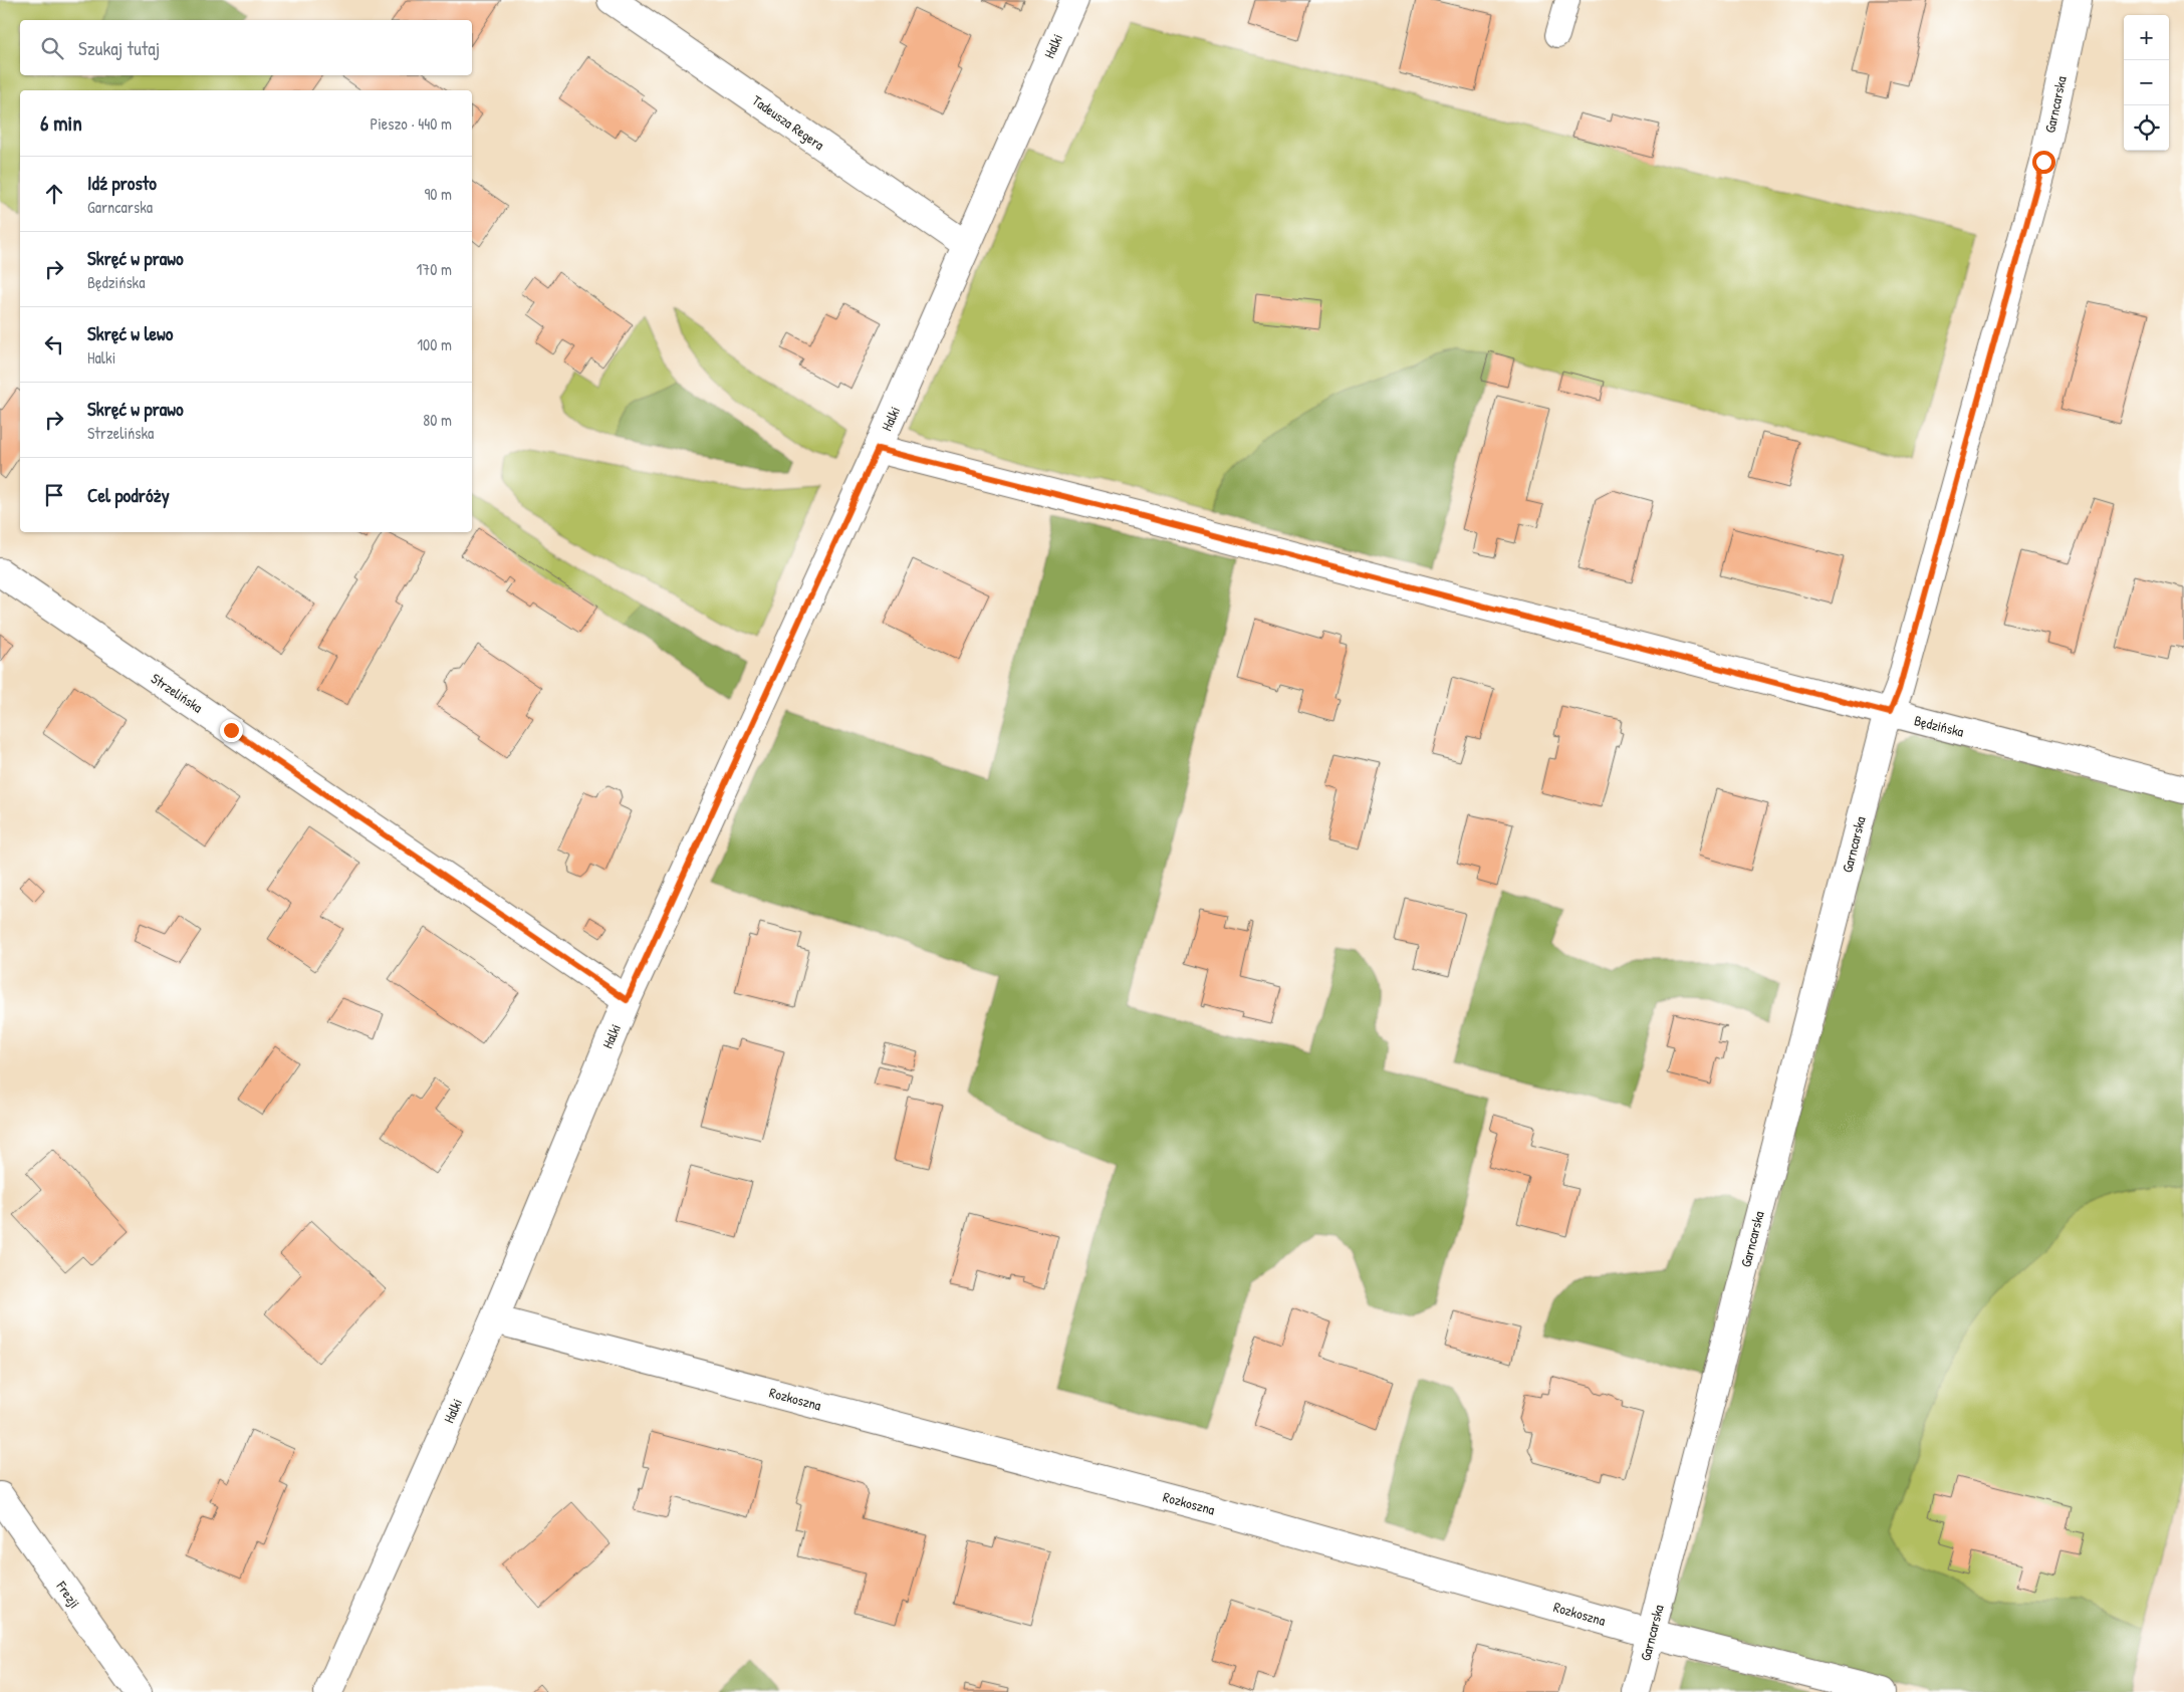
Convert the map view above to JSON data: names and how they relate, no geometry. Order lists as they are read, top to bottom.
{
  "streets": {
    "street": [
      "Halki",
      "Garncarska",
      "Tadeusza Regera",
      "Strzelińska",
      "Będzińska",
      "Rozkoszna",
      "Frezji"
    ]
  },
  "crossings": [
    ["Halki", "Tadeusza Regera"],
    ["Halki", "Strzelińska"],
    ["Halki", "Będzińska"],
    ["Halki", "Rozkoszna"],
    ["Garncarska", "Będzińska"],
    ["Garncarska", "Rozkoszna"]
  ],
  "page": {
    "map_buttons": ["+", "−"],
    "search": "Szukaj tutaj",
    "heading": ["6 min", "Pieszo · 440 m"],
    "list": [
      ["Idź prosto", "Garncarska", "90 m"],
      ["Skręć w prawo", "Będzińska", "170 m"],
      ["Skręć w lewo", "Halki", "100 m"],
      ["Skręć w prawo", "Strzelińska", "80 m"],
      "Cel podróży"
    ]
  }
}
